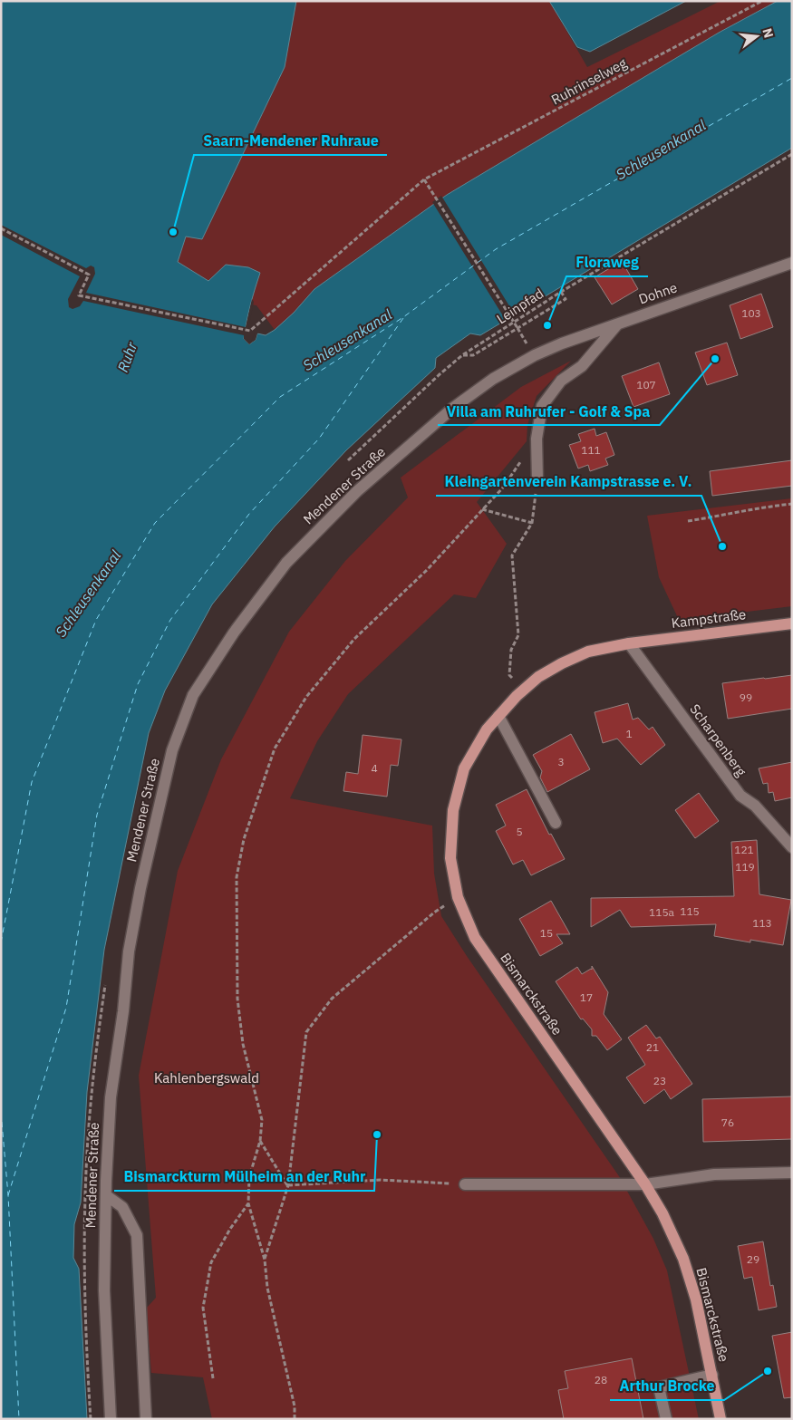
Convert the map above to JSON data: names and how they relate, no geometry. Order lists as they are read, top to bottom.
{
  "streets": {
    "main road": ["Kampstraße", "Bismarckstraße"],
    "street": ["Dohne", "Mendener Straße", "Scharpenberg"],
    "path": ["Ruhrinselweg", "Leinpfad"]
  },
  "crossings": [
    ["Dohne", "Mendener Straße"],
    ["Kampstraße", "Scharpenberg"],
    ["Kampstraße", "Bismarckstraße"],
    ["Scharpenberg", "Bismarckstraße"]
  ],
  "water": ["Schleusenkanal", "Ruhr"],
  "parks": ["Kahlenbergswald"],
  "places": [
    "Saarn-Mendener Ruhraue",
    "Floraweg",
    "Villa am Ruhrufer - Golf & Spa",
    "Kleingartenverein Kampstrasse e. V.",
    "Bismarckturm Mülheim an der Ruhr",
    "Arthur Brocke"
  ],
  "house_numbers": [
    "103",
    "107",
    "111",
    "99",
    "1",
    "3",
    "4",
    "5",
    "121",
    "119",
    "115",
    "115a",
    "113",
    "15",
    "17",
    "21",
    "23",
    "76",
    "29",
    "28"
  ],
  "north": "right"
}
